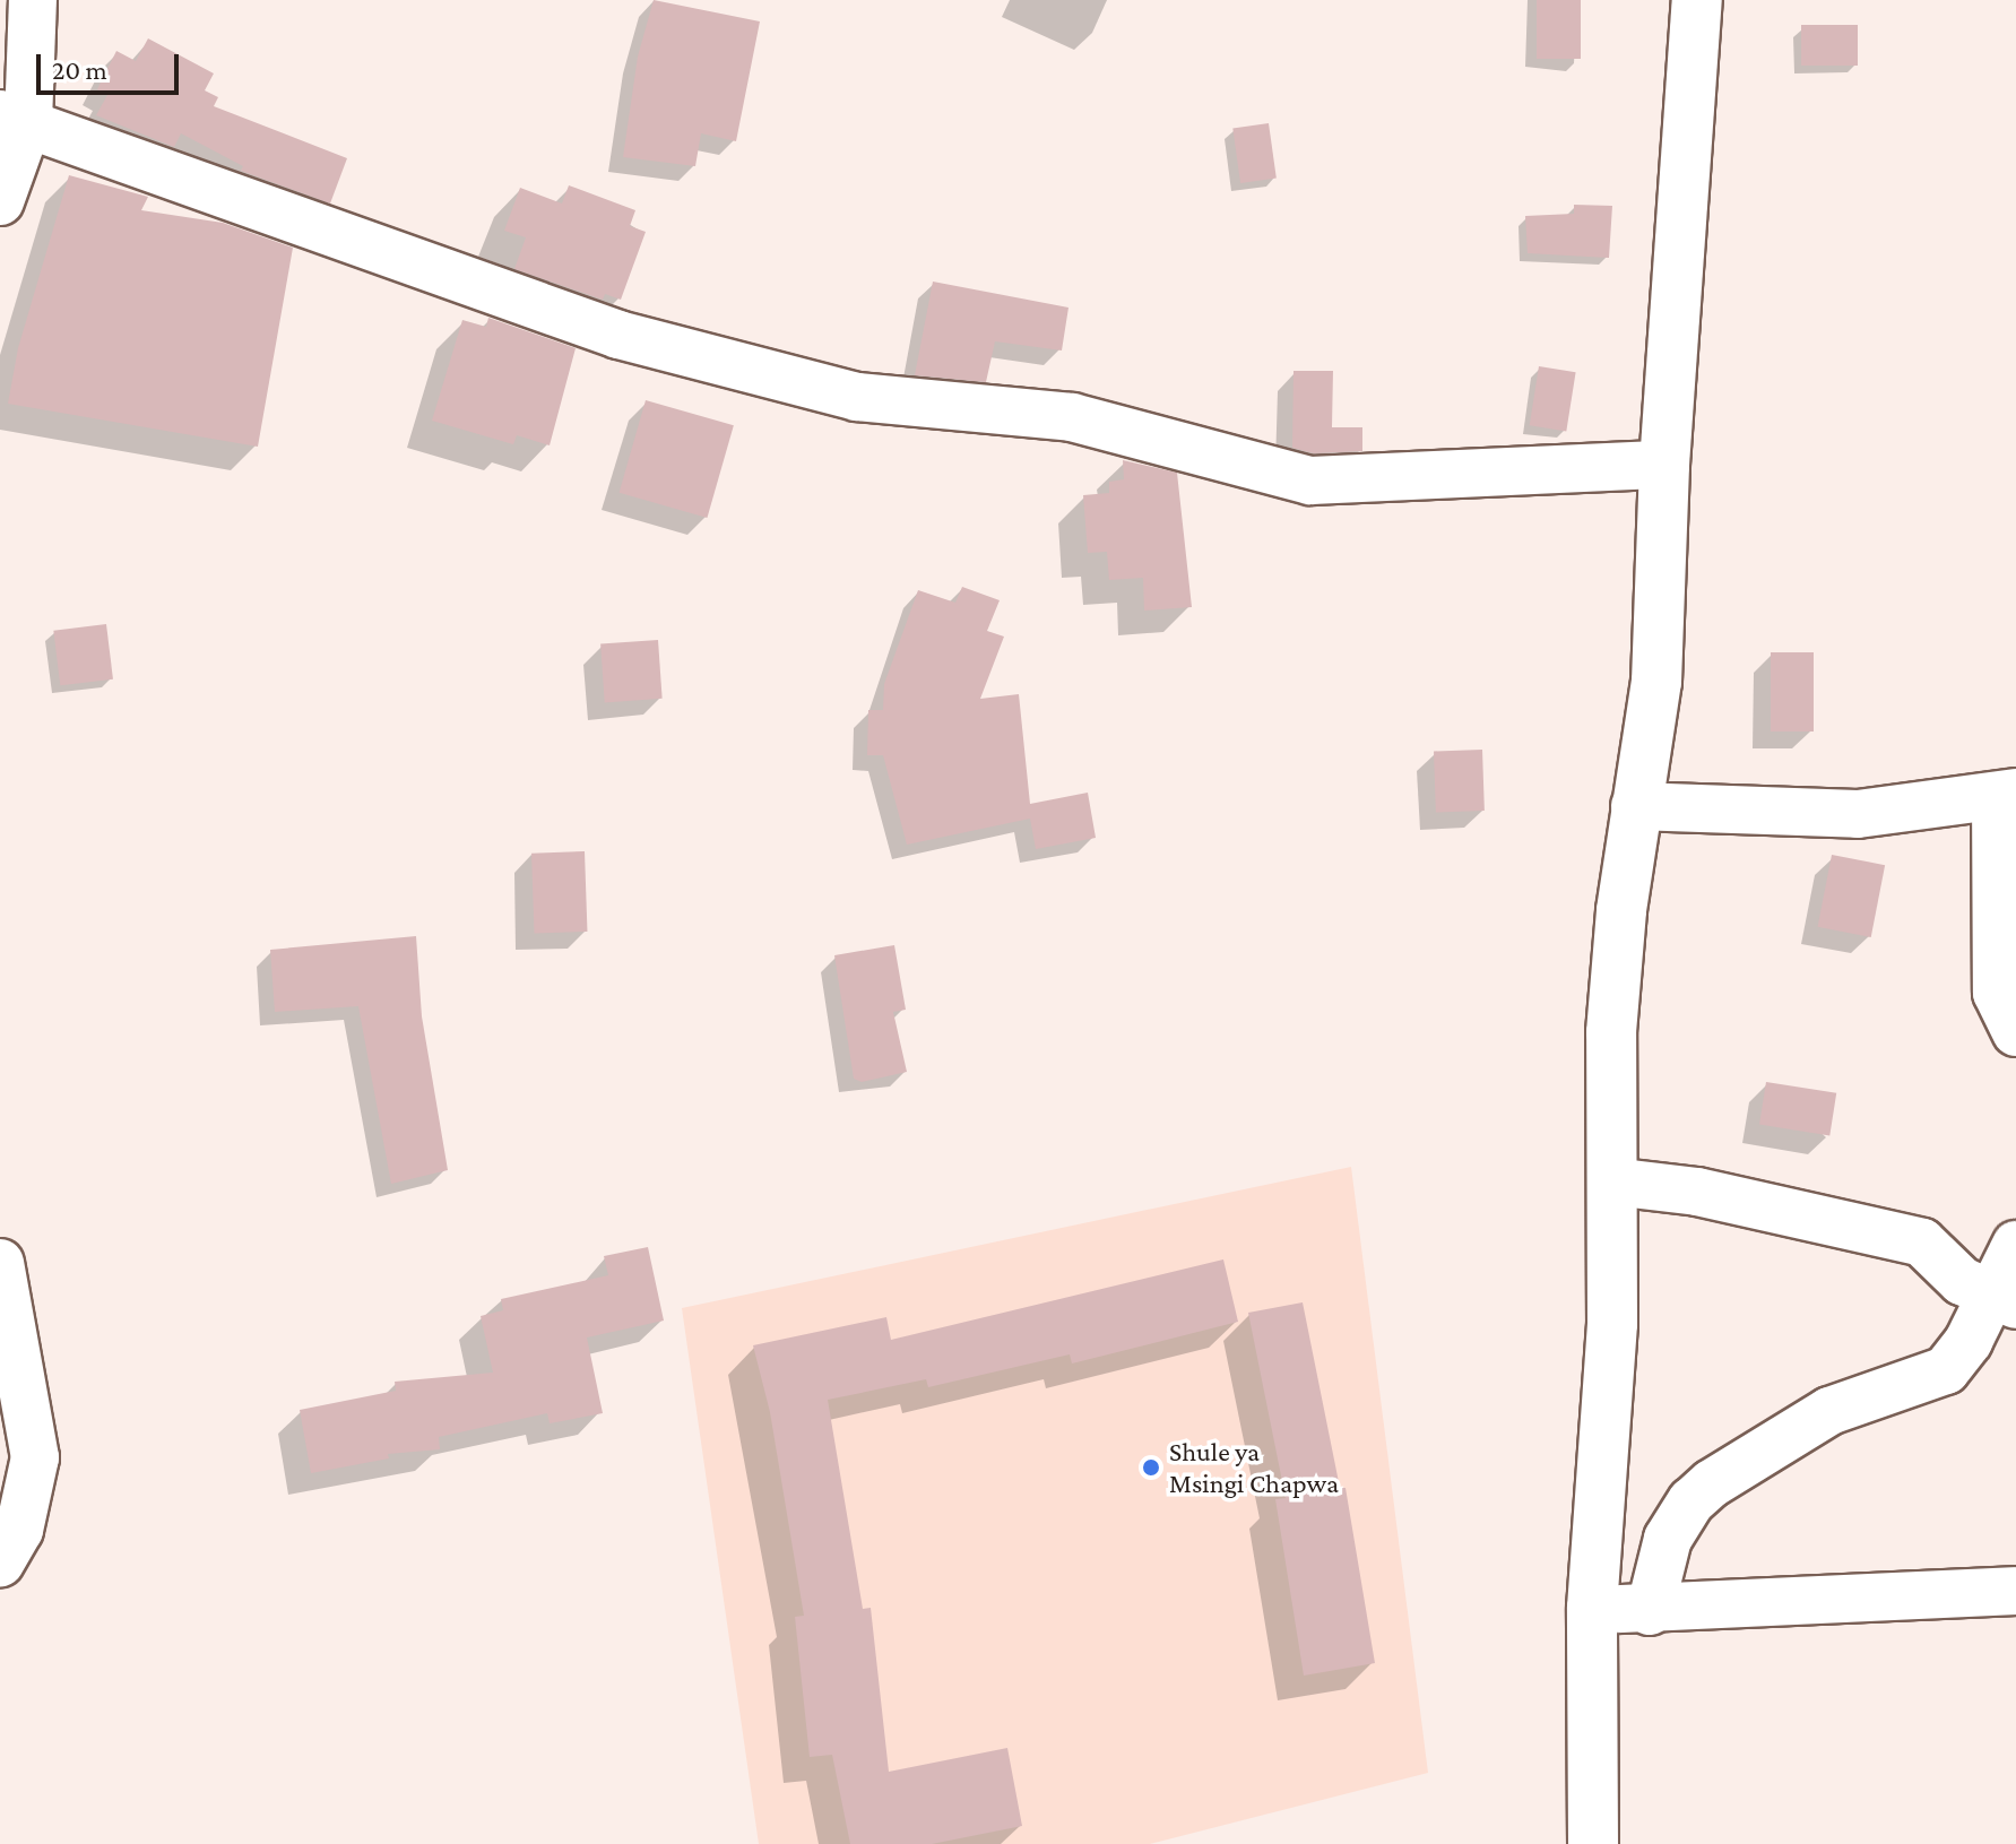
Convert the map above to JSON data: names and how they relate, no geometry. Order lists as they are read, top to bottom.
{
  "places": ["Shule ya Msingi Chapwa"],
  "scale_bar": "20 m"
}
